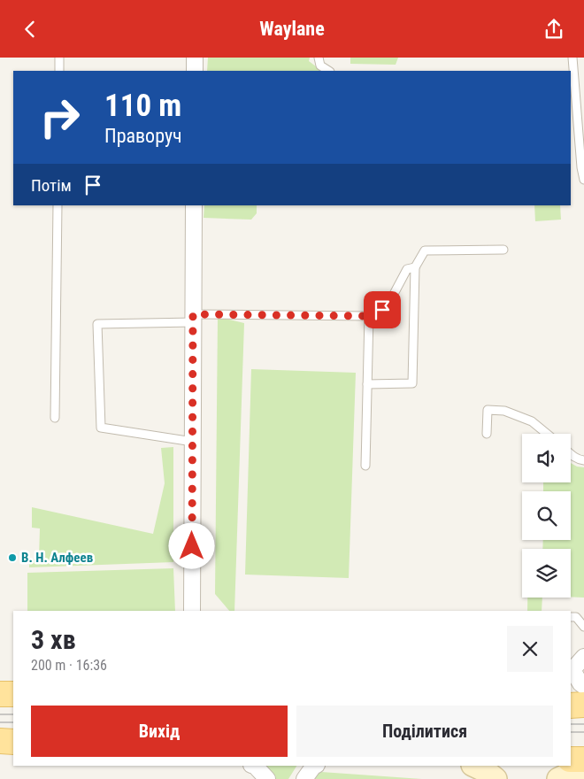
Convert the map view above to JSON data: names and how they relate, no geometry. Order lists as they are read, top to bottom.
{
  "places": ["В. Н. Алфеев"],
  "page": {
    "header": "Waylane",
    "turn": ["110 m", "Праворуч"],
    "then": "Потім",
    "heading": ["3 хв", "200 m · 16:36"],
    "buttons": ["Вихід", "Поділитися"]
  }
}
